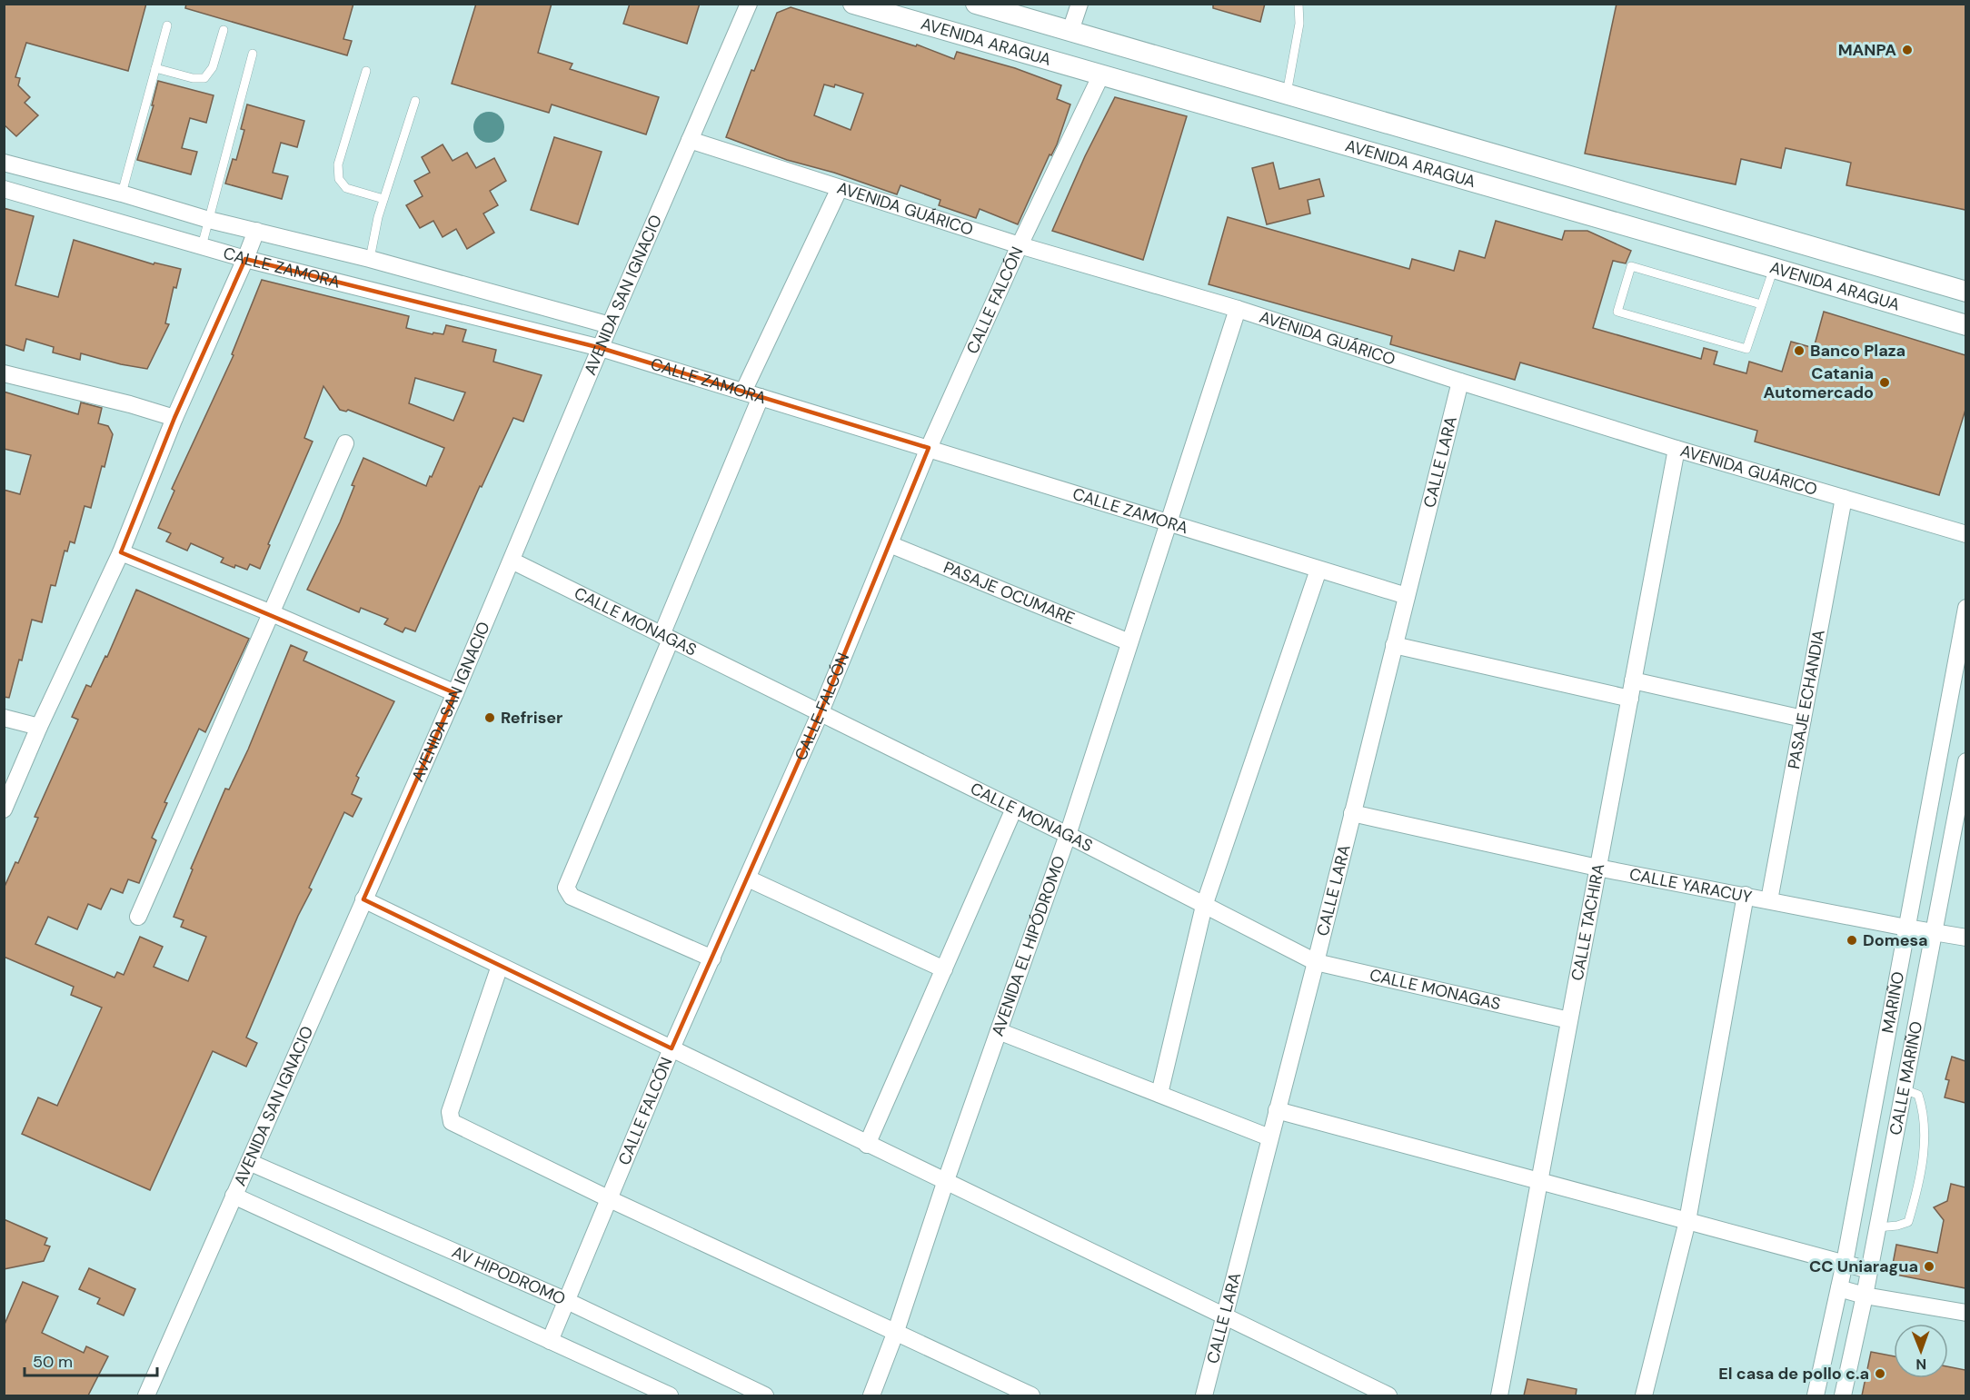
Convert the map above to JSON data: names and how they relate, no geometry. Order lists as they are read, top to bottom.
{
  "streets": {
    "street": [
      "AVENIDA ARAGUA",
      "AVENIDA GUÁRICO",
      "CALLE ZAMORA",
      "AVENIDA SAN IGNACIO",
      "CALLE FALCÓN",
      "CALLE LARA",
      "PASAJE OCUMARE",
      "CALLE MONAGAS",
      "PASAJE ECHANDIA",
      "CALLE YARACUY",
      "CALLE TACHIRA",
      "AVENIDA EL HIPÓDROMO",
      "MARIÑO",
      "CALLE MARIÑO",
      "AV HIPODROMO"
    ]
  },
  "crossings": [
    ["AVENIDA ARAGUA", "CALLE FALCÓN"],
    ["AVENIDA GUÁRICO", "AVENIDA SAN IGNACIO"],
    ["AVENIDA GUÁRICO", "CALLE FALCÓN"],
    ["AVENIDA GUÁRICO", "CALLE LARA"],
    ["AVENIDA GUÁRICO", "PASAJE ECHANDIA"],
    ["AVENIDA GUÁRICO", "CALLE TACHIRA"],
    ["AVENIDA GUÁRICO", "AVENIDA EL HIPÓDROMO"],
    ["CALLE ZAMORA", "AVENIDA SAN IGNACIO"],
    ["CALLE ZAMORA", "CALLE FALCÓN"],
    ["CALLE ZAMORA", "CALLE LARA"],
    ["CALLE ZAMORA", "AVENIDA EL HIPÓDROMO"],
    ["AVENIDA SAN IGNACIO", "CALLE MONAGAS"],
    ["AVENIDA SAN IGNACIO", "AV HIPODROMO"],
    ["CALLE FALCÓN", "PASAJE OCUMARE"],
    ["CALLE FALCÓN", "CALLE MONAGAS"],
    ["CALLE FALCÓN", "AV HIPODROMO"],
    ["CALLE LARA", "CALLE MONAGAS"],
    ["CALLE LARA", "CALLE YARACUY"],
    ["PASAJE OCUMARE", "AVENIDA EL HIPÓDROMO"],
    ["CALLE MONAGAS", "CALLE TACHIRA"],
    ["CALLE MONAGAS", "AVENIDA EL HIPÓDROMO"],
    ["PASAJE ECHANDIA", "CALLE YARACUY"],
    ["CALLE YARACUY", "CALLE TACHIRA"],
    ["CALLE YARACUY", "MARIÑO"],
    ["CALLE YARACUY", "CALLE MARIÑO"]
  ],
  "places": [
    "MANPA",
    "Banco Plaza",
    "Catania Automercado",
    "Refriser",
    "Domesa",
    "CC Uniaragua",
    "El casa de pollo c.a"
  ],
  "scale_bar": "50 m",
  "north": "bottom"
}
